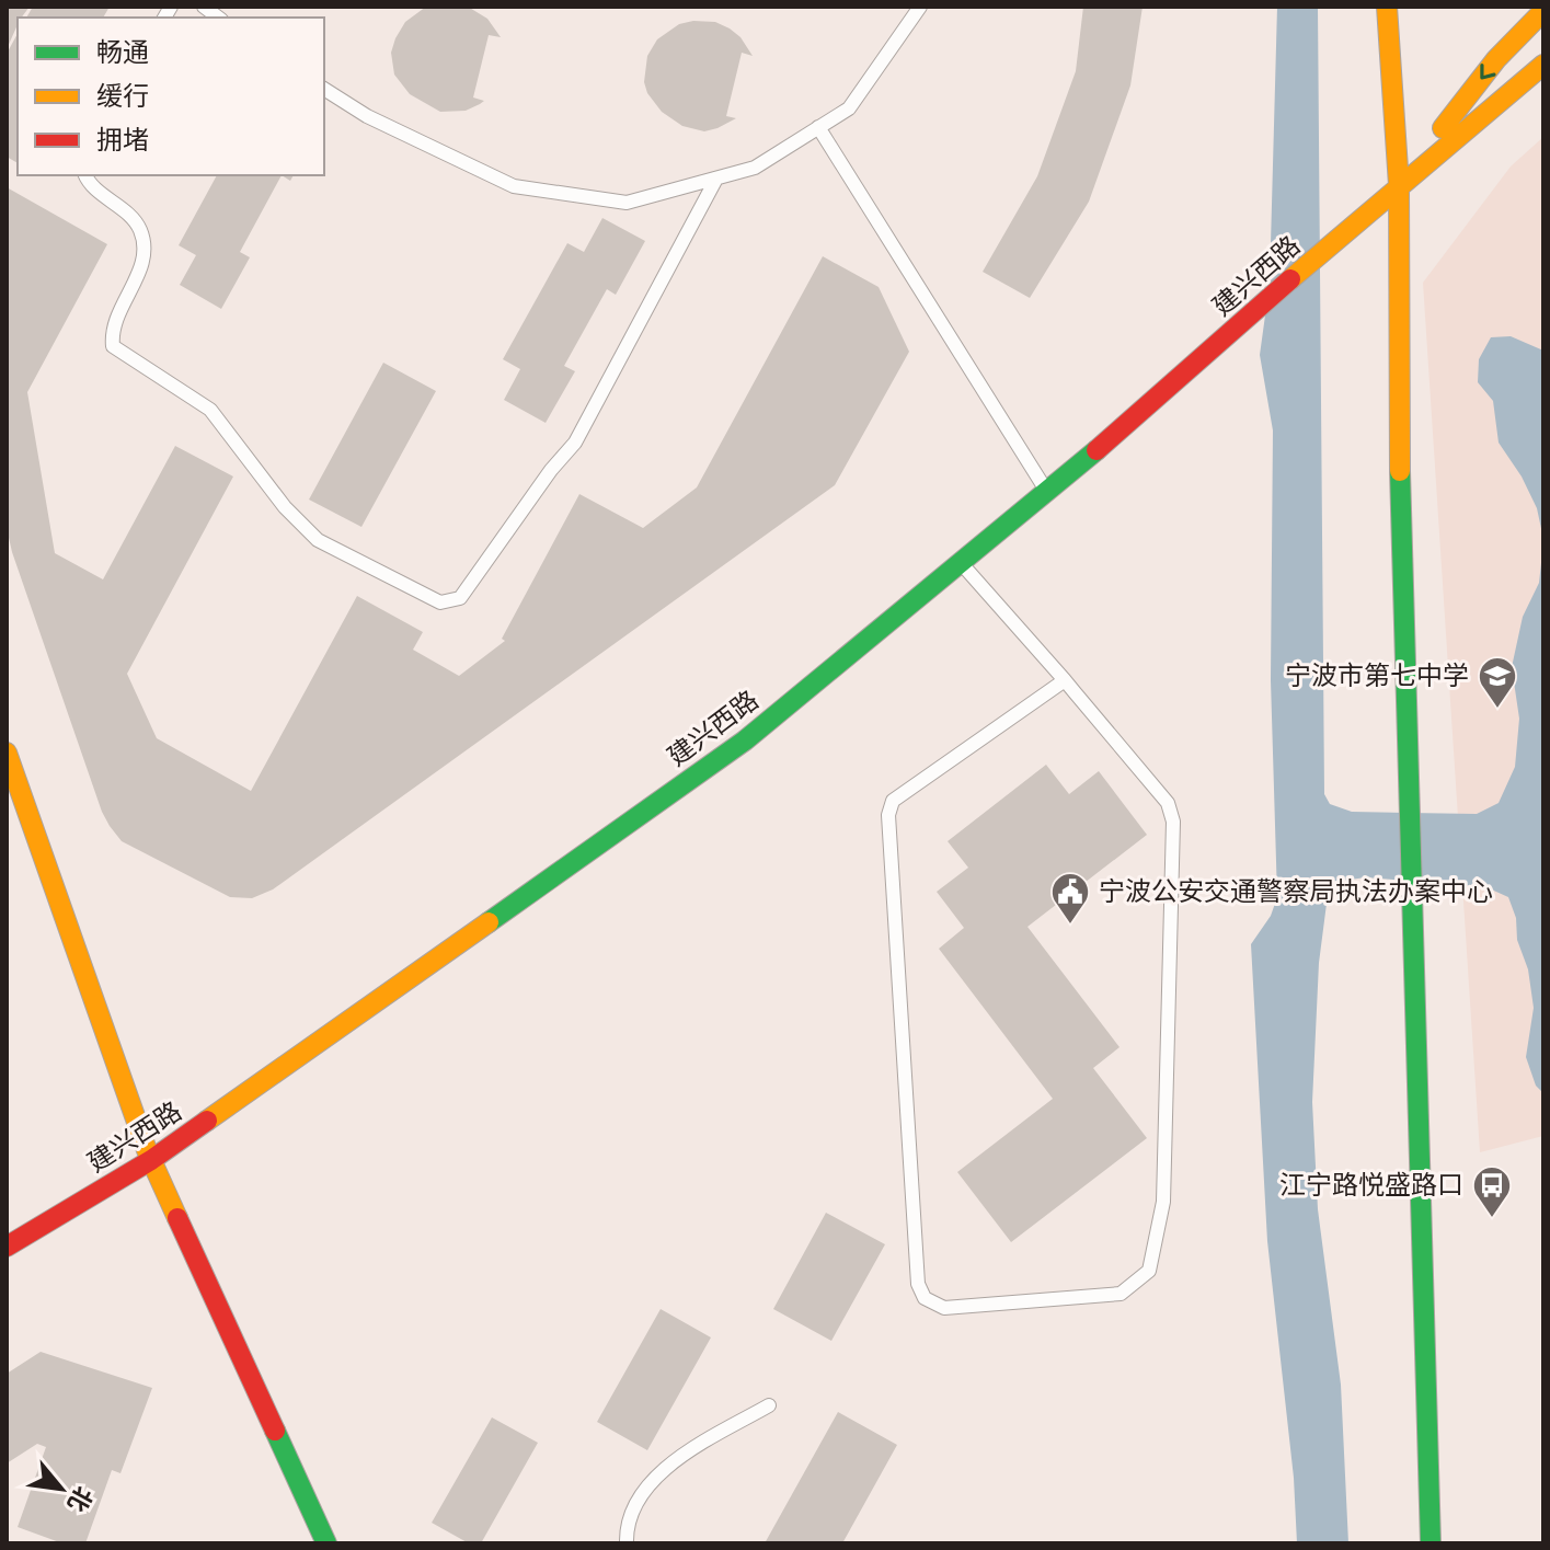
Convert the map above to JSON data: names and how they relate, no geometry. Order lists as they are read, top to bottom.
{
  "streets": {
    "street": ["建兴西路"]
  },
  "places": {
    "school or university": ["宁波市第七中学"],
    "public building": ["宁波公安交通警察局执法办案中心"],
    "bus stop": ["江宁路悦盛路口"]
  },
  "legend": ["畅通", "缓行", "拥堵"],
  "north": "bottom right"
}
